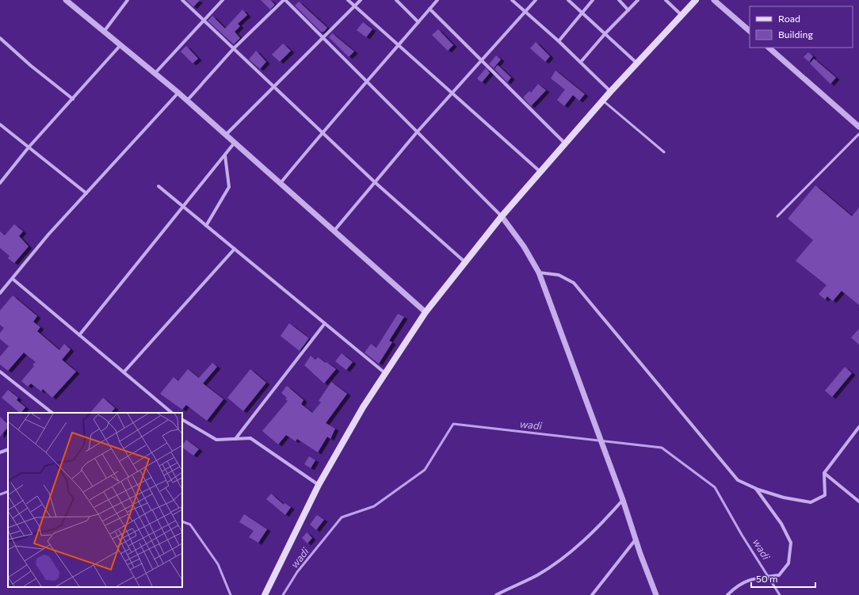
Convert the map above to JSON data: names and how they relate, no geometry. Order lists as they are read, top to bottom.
{
  "water": ["wadi"],
  "legend": ["Road", "Building"],
  "scale_bar": "50 m"
}
